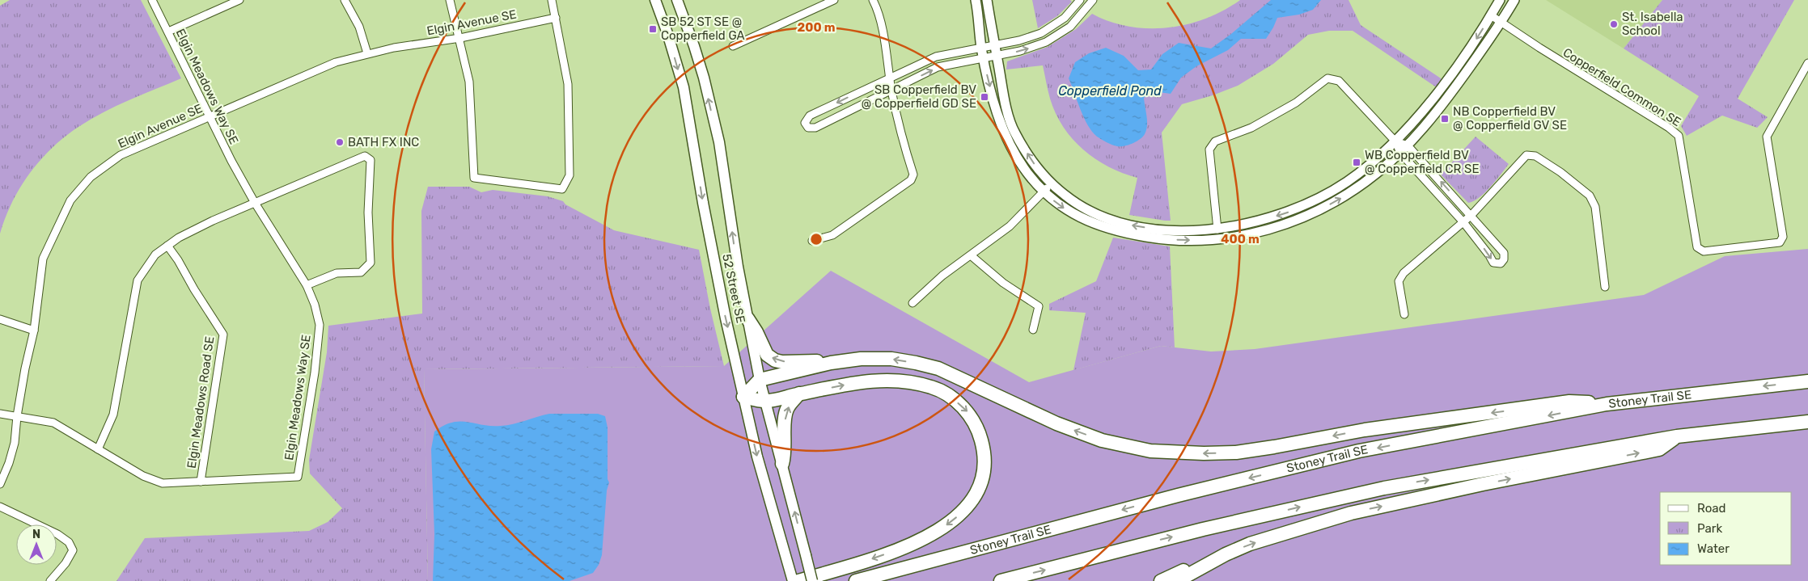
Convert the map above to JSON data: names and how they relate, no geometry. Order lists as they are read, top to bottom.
{
  "streets": {
    "highway": ["Stoney Trail SE"],
    "main road": ["52 Street SE"],
    "street": [
      "Elgin Avenue SE",
      "Elgin Meadows Way SE",
      "Copperfield Common SE",
      "Elgin Meadows Road SE"
    ]
  },
  "crossings": [
    ["Elgin Avenue SE", "Elgin Meadows Way SE"],
    ["Elgin Meadows Way SE", "Elgin Meadows Road SE"]
  ],
  "water": ["Copperfield Pond"],
  "places": {
    "other": ["St. Isabella School", "BATH FX INC"],
    "transit": [
      "SB 52 ST SE @ Copperfield GA",
      "SB Copperfield BV @ Copperfield GD SE",
      "NB Copperfield BV @ Copperfield GV SE",
      "WB Copperfield BV @ Copperfield CR SE"
    ]
  },
  "legend": ["Road", "Park", "Water"],
  "north": "top",
  "rings": ["200 m", "400 m"]
}
